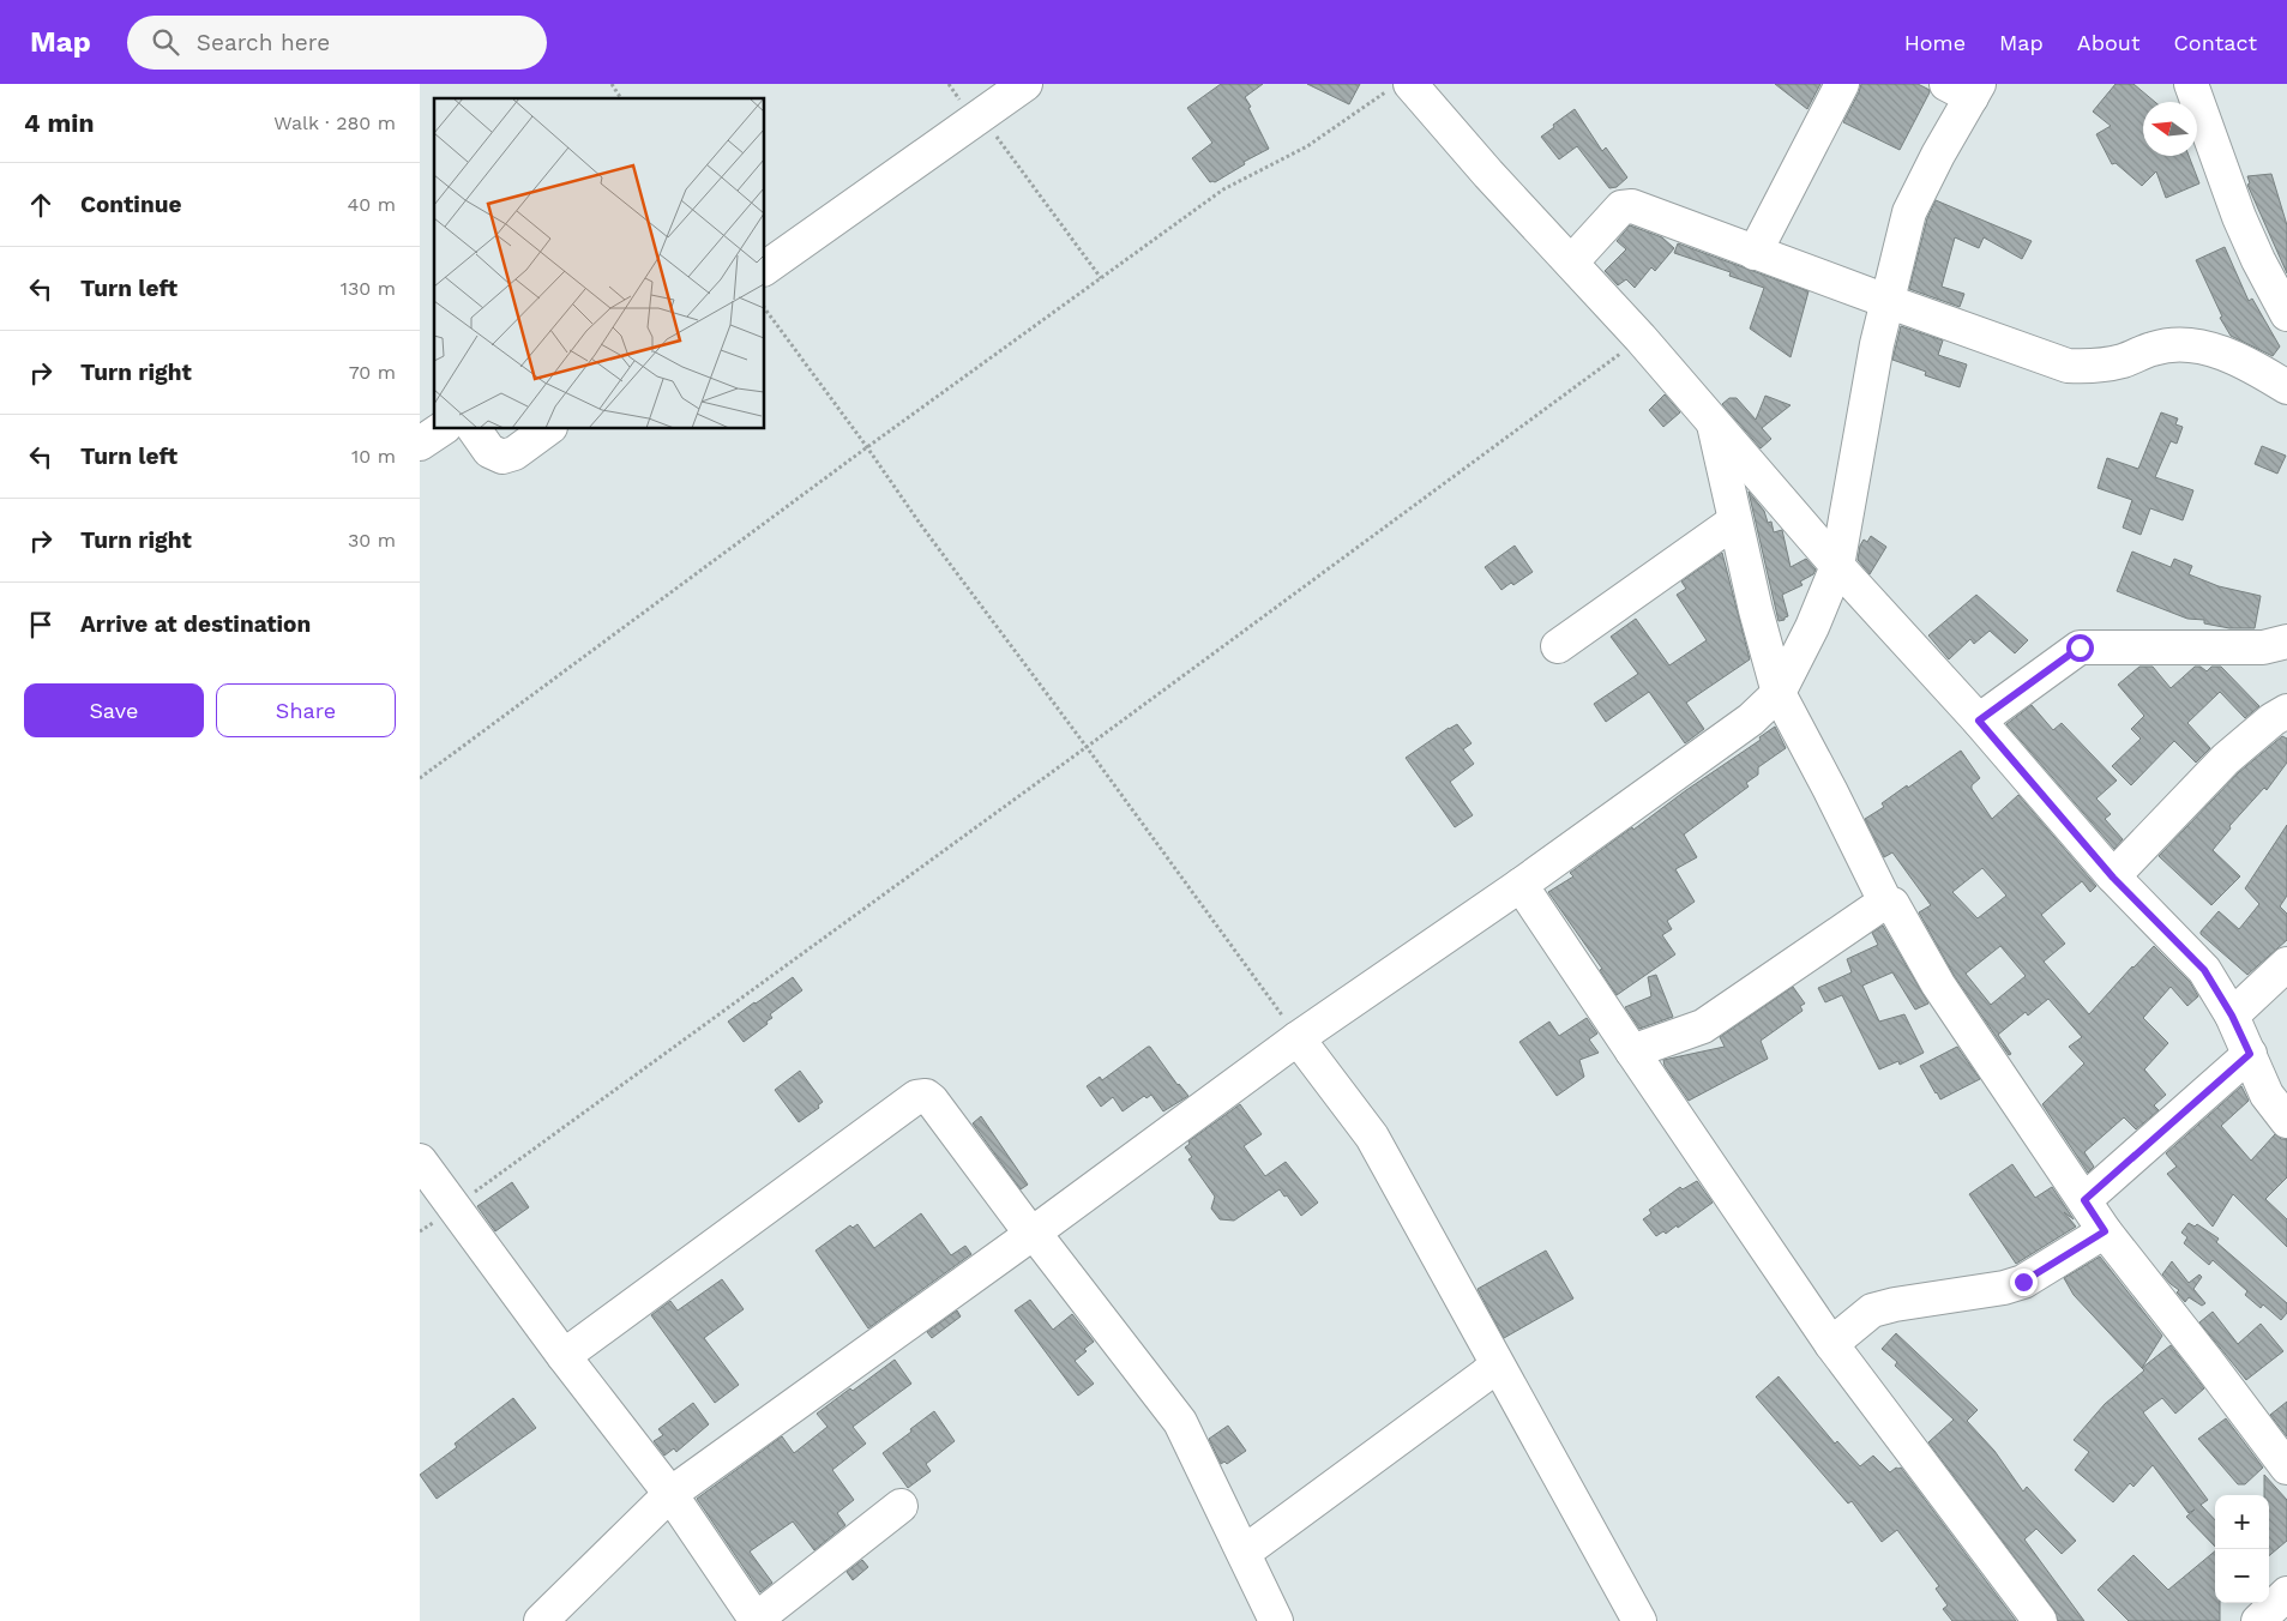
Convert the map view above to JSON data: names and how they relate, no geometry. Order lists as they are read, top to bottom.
{
  "north": "left",
  "page": {
    "header": "Map",
    "search": "Search here",
    "nav": [
      "Home",
      "Map",
      "About",
      "Contact"
    ],
    "heading": ["4 min", "Walk · 280 m"],
    "list": [
      ["Continue", "40 m"],
      ["Turn left", "130 m"],
      ["Turn right", "70 m"],
      ["Turn left", "10 m"],
      ["Turn right", "30 m"],
      "Arrive at destination"
    ],
    "buttons": ["Save", "Share"],
    "map_buttons": ["+", "−"]
  }
}
